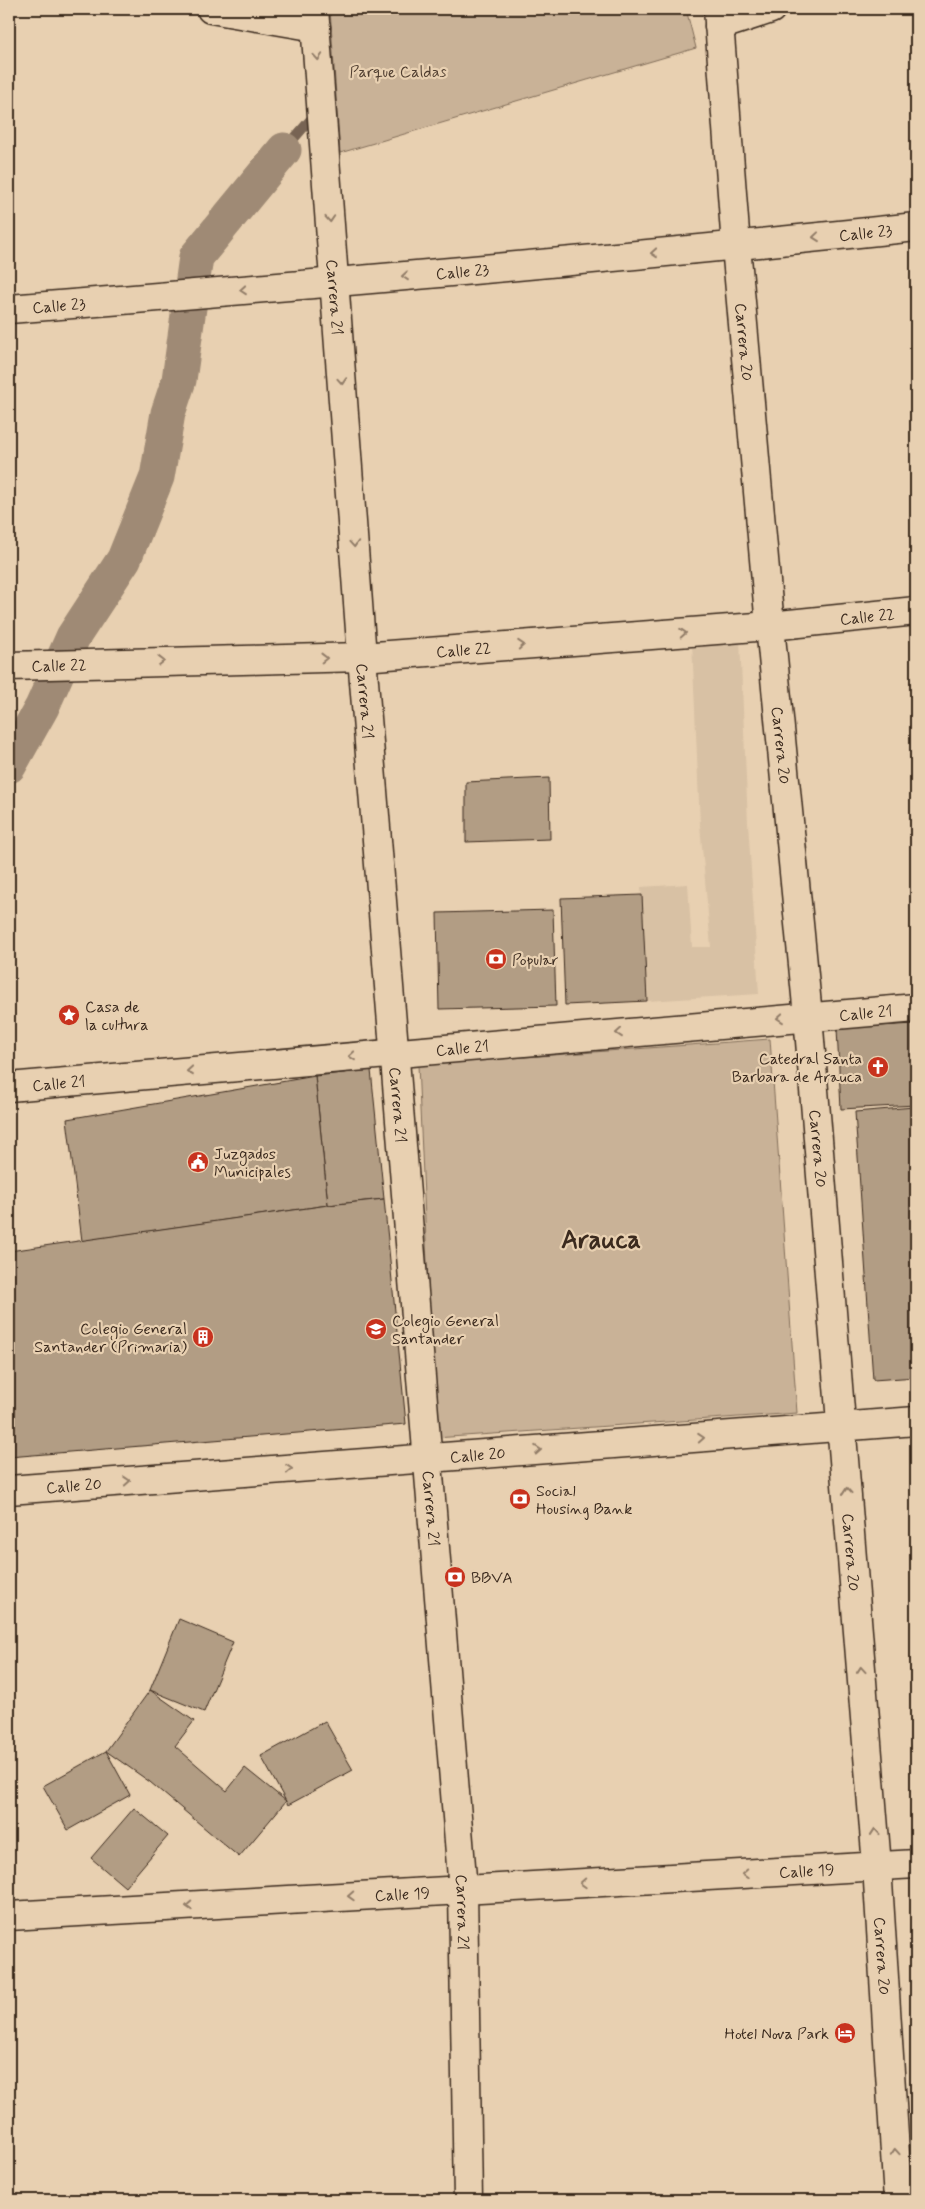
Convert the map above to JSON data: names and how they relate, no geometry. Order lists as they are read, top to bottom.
{
  "streets": {
    "street": [
      "Calle 23",
      "Carrera 21",
      "Carrera 20",
      "Calle 22",
      "Calle 21",
      "Calle 20",
      "Calle 19"
    ]
  },
  "crossings": [
    ["Calle 23", "Carrera 21"],
    ["Calle 23", "Carrera 20"],
    ["Carrera 21", "Calle 22"],
    ["Carrera 21", "Calle 21"],
    ["Carrera 21", "Calle 20"],
    ["Carrera 21", "Calle 19"],
    ["Carrera 20", "Calle 22"],
    ["Carrera 20", "Calle 21"],
    ["Carrera 20", "Calle 20"],
    ["Carrera 20", "Calle 19"]
  ],
  "one_way": [
    "Calle 23",
    "Carrera 20",
    "Calle 22",
    "Calle 21",
    "Calle 20",
    "Calle 19"
  ],
  "districts": ["Arauca"],
  "parks": ["Parque Caldas"],
  "places": {
    "bank": ["Popular", "Social Housing Bank", "BBVA"],
    "place": ["Casa de la cultura"],
    "church": ["Catedral Santa Barbara de Arauca"],
    "public building": ["Juzgados Municipales"],
    "school or university": ["Colegio General Santander"],
    "building": ["Colegio General Santander (Primaria)"],
    "hotel": ["Hotel Nova Park"]
  }
}
